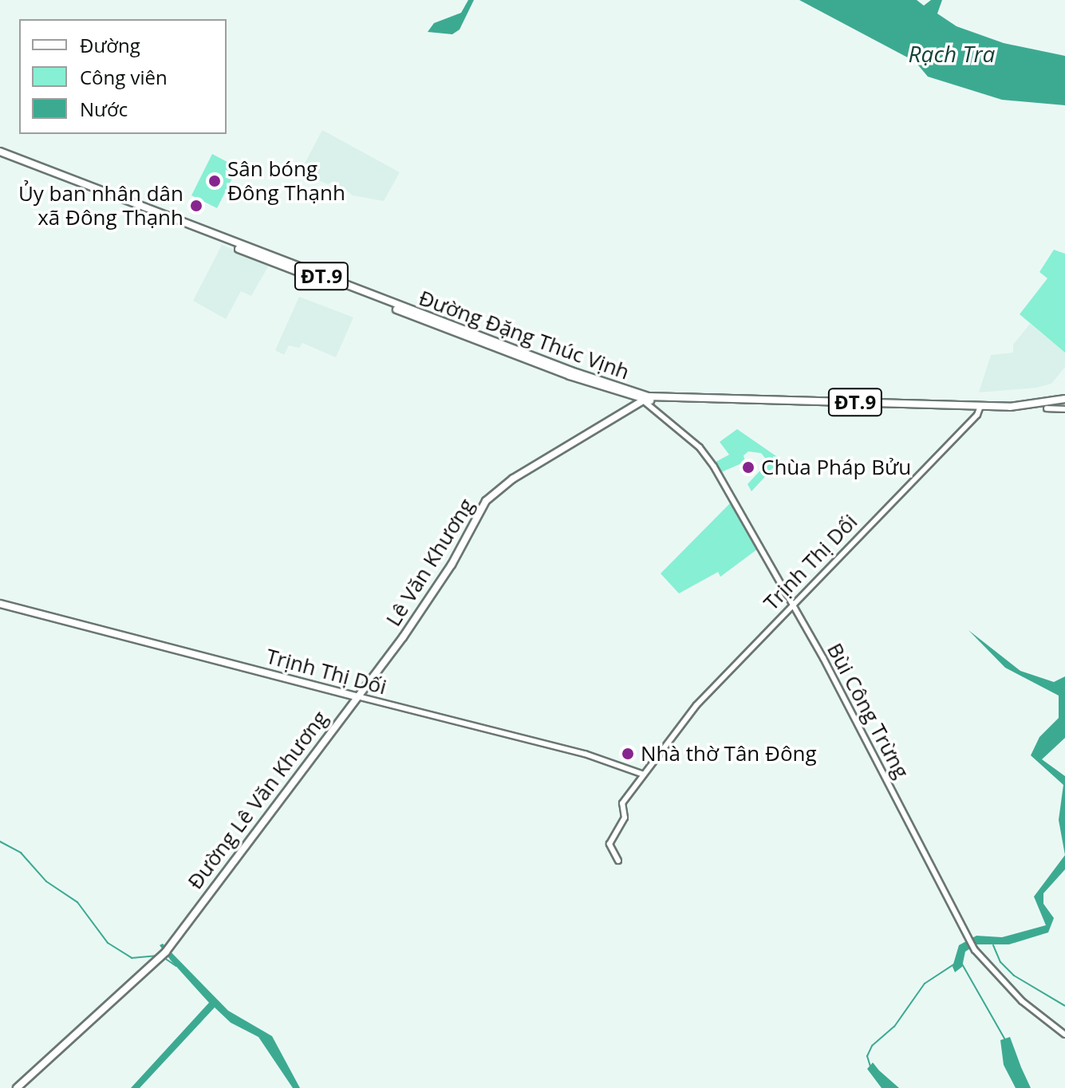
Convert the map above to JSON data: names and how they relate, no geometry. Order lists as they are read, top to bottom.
{
  "streets": {
    "main road": [
      "ĐT.9",
      "Đường Đặng Thúc Vịnh",
      "Lê Văn Khương",
      "Trịnh Thị Dối",
      "Đường Lê Văn Khương"
    ],
    "street": ["Bùi Công Trừng"]
  },
  "crossings": [
    ["Đường Đặng Thúc Vịnh", "Lê Văn Khương"],
    ["Đường Đặng Thúc Vịnh", "Trịnh Thị Dối"],
    ["Đường Đặng Thúc Vịnh", "Bùi Công Trừng"],
    ["Lê Văn Khương", "Trịnh Thị Dối"],
    ["Lê Văn Khương", "Bùi Công Trừng"],
    ["Lê Văn Khương", "Đường Lê Văn Khương"],
    ["Trịnh Thị Dối", "Bùi Công Trừng"],
    ["Trịnh Thị Dối", "Đường Lê Văn Khương"]
  ],
  "water": ["Rạch Tra"],
  "places": [
    "Sân bóng Đông Thạnh",
    "Ủy ban nhân dân xã Đông Thạnh",
    "Chùa Pháp Bửu",
    "Nhà thờ Tân Đông"
  ],
  "legend": ["Đường", "Công viên", "Nước"]
}
